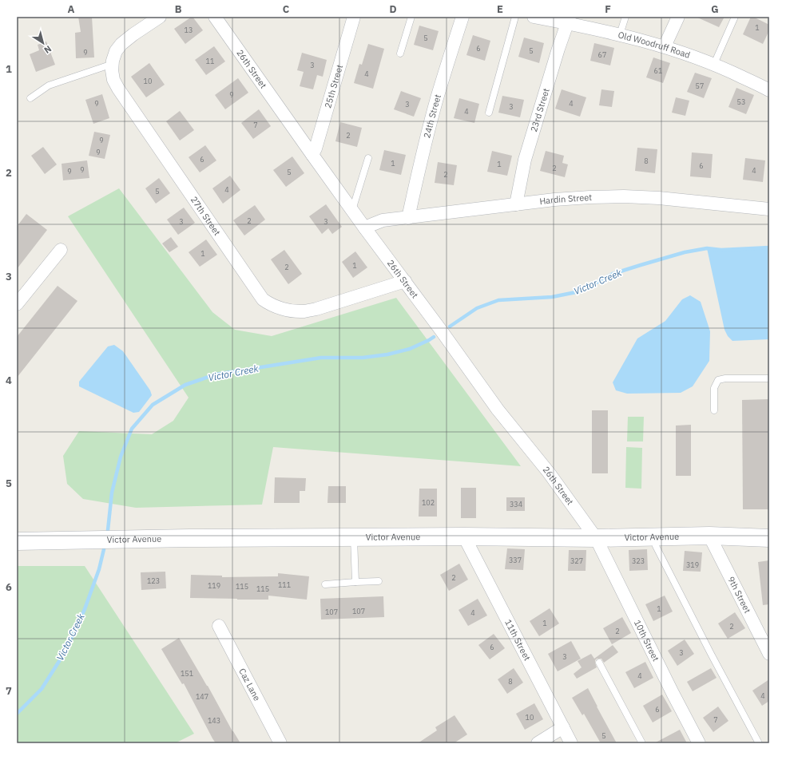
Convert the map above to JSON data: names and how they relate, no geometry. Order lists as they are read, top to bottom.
{
  "streets": {
    "street": [
      "Old Woodruff Road",
      "26th Street",
      "25th Street",
      "23rd Street",
      "24th Street",
      "Hardin Street",
      "27th Street",
      "Victor Avenue",
      "9th Street",
      "11th Street",
      "10th Street",
      "Caz Lane"
    ]
  },
  "crossings": [
    ["Old Woodruff Road", "23rd Street"],
    ["26th Street", "25th Street"],
    ["26th Street", "Hardin Street"],
    ["26th Street", "27th Street"],
    ["26th Street", "Victor Avenue"],
    ["26th Street", "10th Street"],
    ["23rd Street", "Hardin Street"],
    ["24th Street", "Hardin Street"],
    ["Victor Avenue", "9th Street"],
    ["Victor Avenue", "11th Street"],
    ["Victor Avenue", "10th Street"]
  ],
  "water": ["Victor Creek"],
  "house_numbers": [
    "1",
    "13",
    "5",
    "6",
    "5",
    "9",
    "67",
    "11",
    "3",
    "61",
    "4",
    "10",
    "57",
    "9",
    "53",
    "9",
    "4",
    "3",
    "3",
    "4",
    "7",
    "2",
    "9",
    "9",
    "6",
    "8",
    "1",
    "1",
    "6",
    "2",
    "9",
    "4",
    "9",
    "5",
    "2",
    "4",
    "5",
    "2",
    "3",
    "3",
    "1",
    "1",
    "2",
    "102",
    "334",
    "337",
    "327",
    "323",
    "319",
    "2",
    "123",
    "111",
    "119",
    "115",
    "115",
    "1",
    "107",
    "107",
    "4",
    "1",
    "2",
    "2",
    "6",
    "3",
    "3",
    "151",
    "4",
    "8",
    "4",
    "147",
    "6",
    "10",
    "7",
    "143",
    "5"
  ],
  "north": "bottom right",
  "grid": {
    "columns": [
      "A",
      "B",
      "C",
      "D",
      "E",
      "F",
      "G"
    ],
    "rows": [
      "1",
      "2",
      "3",
      "4",
      "5",
      "6",
      "7"
    ]
  }
}
